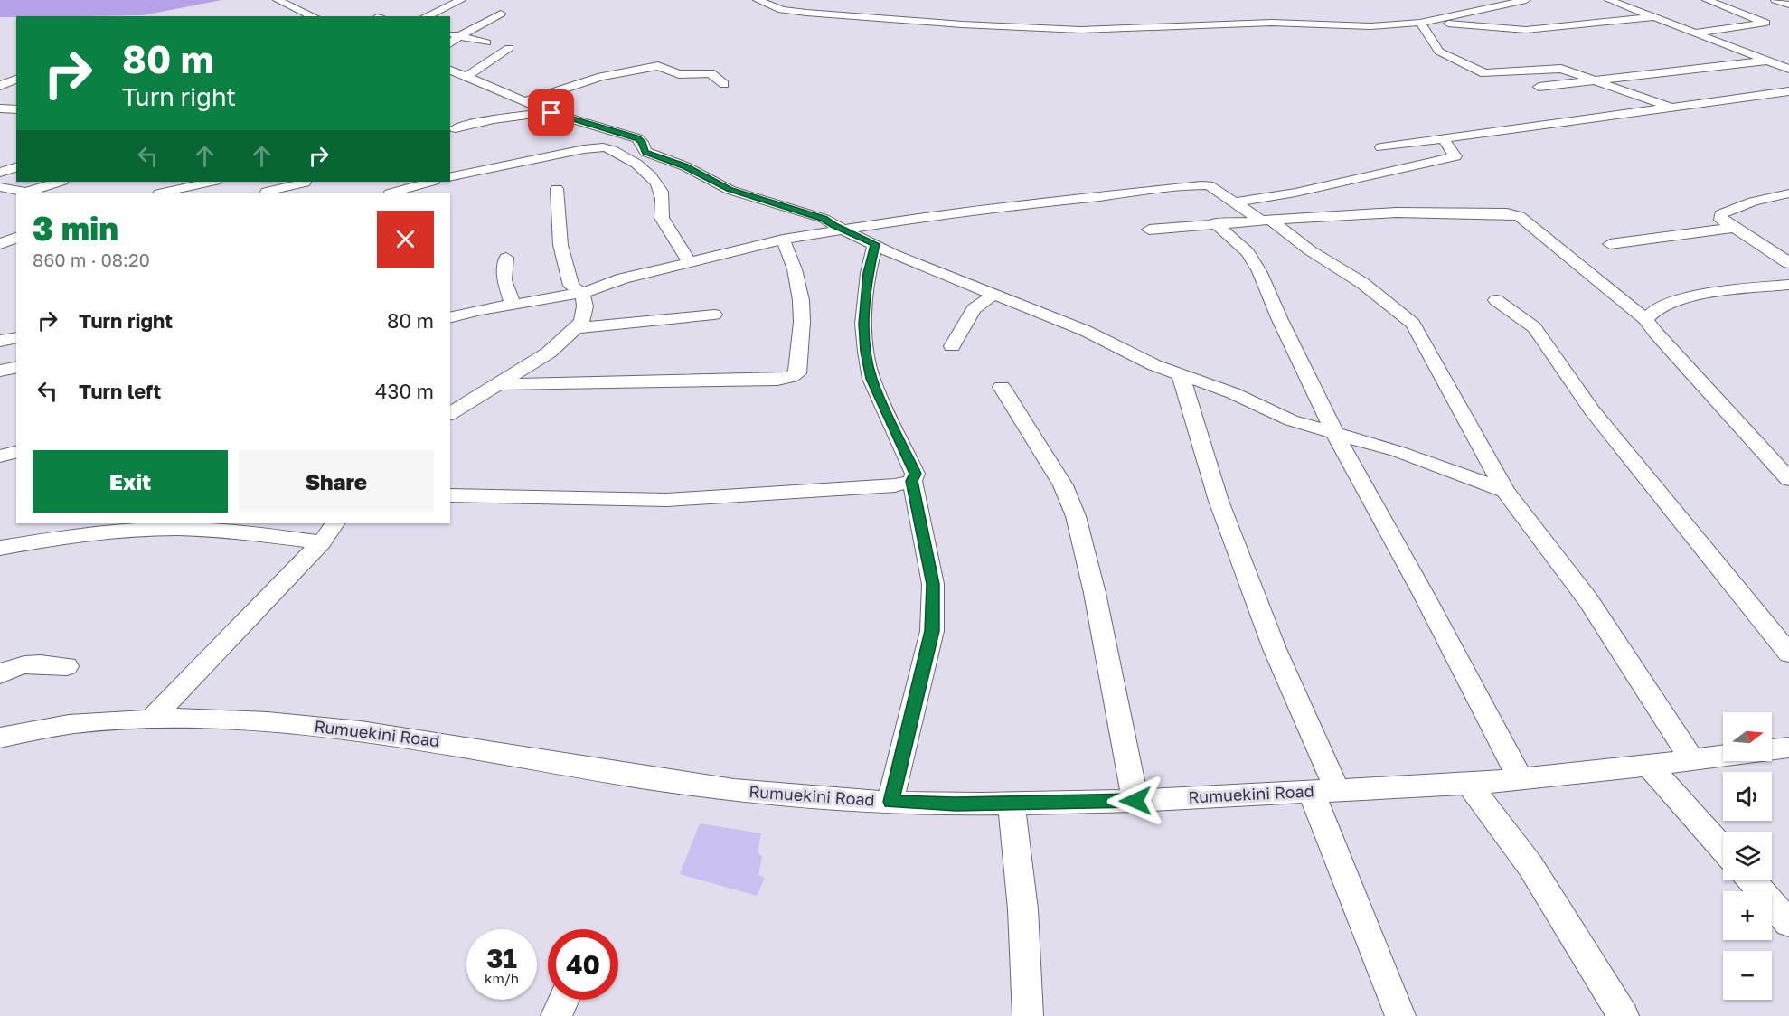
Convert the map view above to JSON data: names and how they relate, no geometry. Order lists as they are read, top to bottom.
{
  "streets": {
    "street": ["Rumuekini Road"]
  },
  "north": "right",
  "page": {
    "turn": ["80 m", "Turn right"],
    "heading": ["3 min", "860 m · 08:20"],
    "list": [
      {
        "name": "Turn right",
        "value": "80 m"
      },
      {
        "name": "Turn left",
        "value": "430 m"
      }
    ],
    "buttons": ["Exit", "Share"],
    "map_buttons": ["+", "−"],
    "speed": "31 km/h",
    "limit": "40"
  }
}
